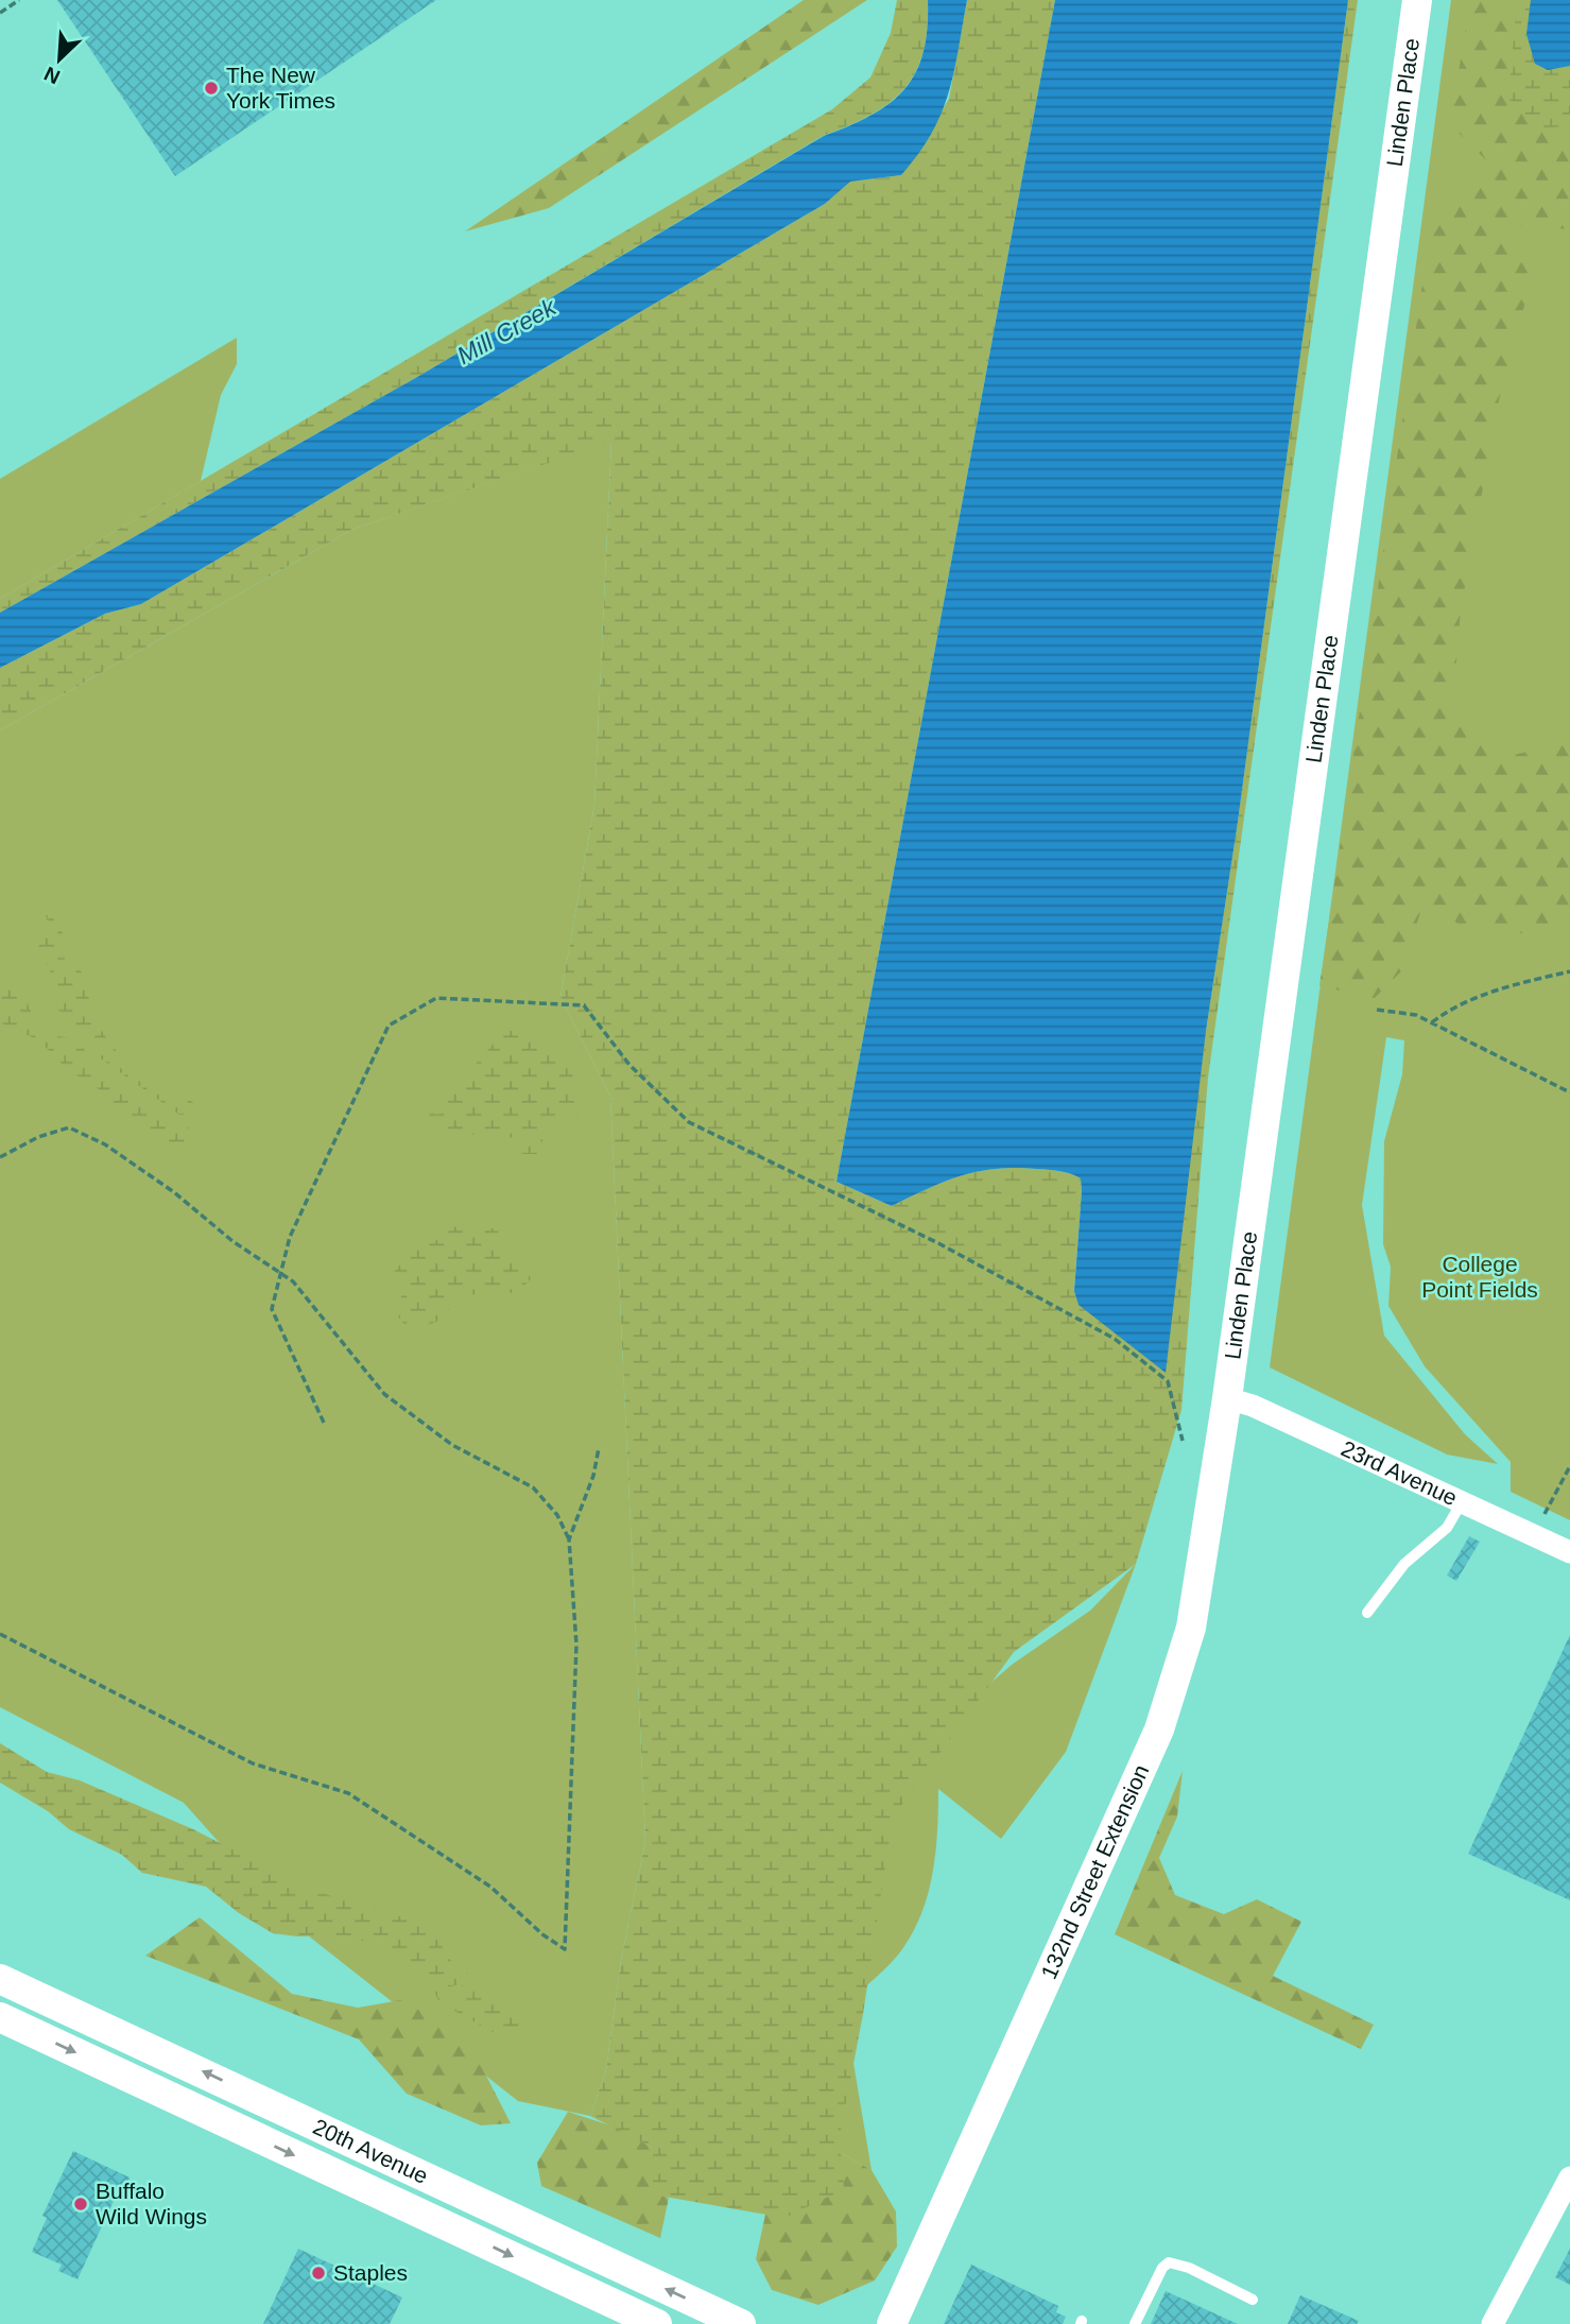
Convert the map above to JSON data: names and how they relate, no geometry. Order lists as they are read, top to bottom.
{
  "streets": {
    "street": [
      "Linden Place",
      "23rd Avenue",
      "132nd Street Extension",
      "20th Avenue"
    ]
  },
  "crossings": [
    ["Linden Place", "23rd Avenue"],
    ["Linden Place", "132nd Street Extension"],
    ["23rd Avenue", "132nd Street Extension"]
  ],
  "water": ["Mill Creek"],
  "parks": ["College Point Fields"],
  "places": ["The New York Times", "Buffalo Wild Wings", "Staples"],
  "north": "bottom left"
}
